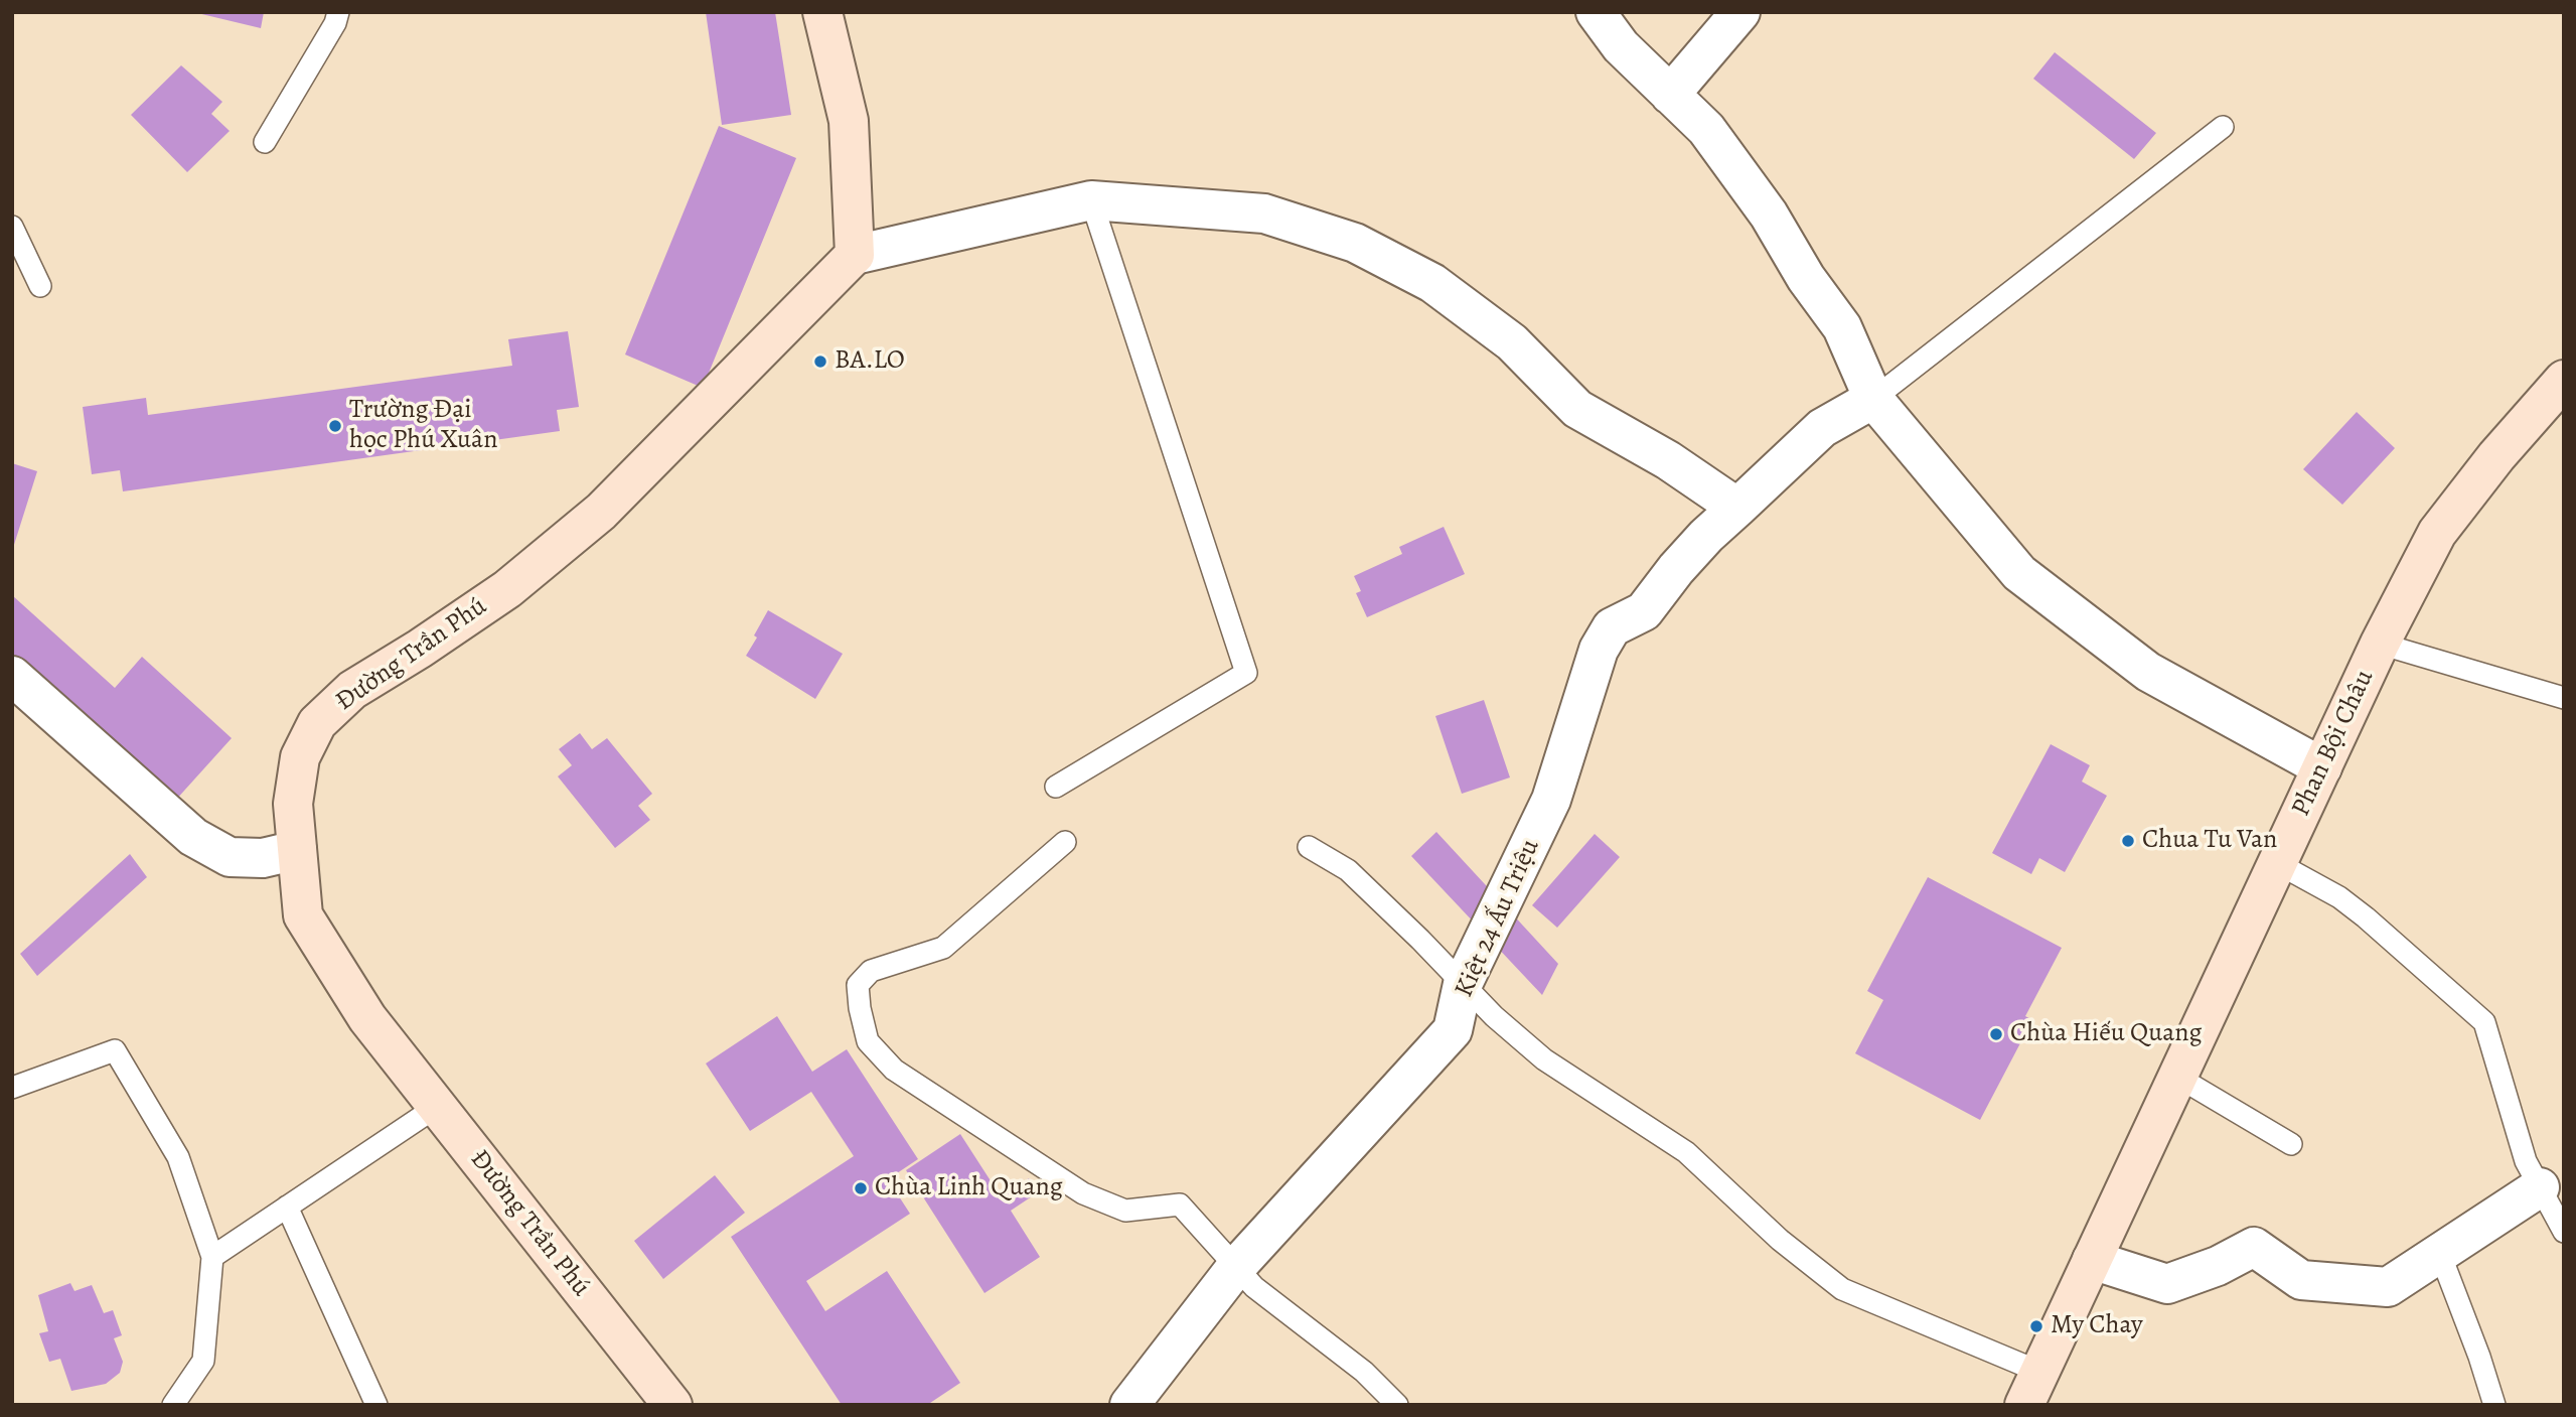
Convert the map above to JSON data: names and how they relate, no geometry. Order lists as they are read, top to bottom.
{
  "streets": {
    "street": ["Đường Trần Phú", "Phan Bội Châu", "Kiệt 24 Ấu Triệu"]
  },
  "places": [
    "BA.LO",
    "Trường Đại học Phú Xuân",
    "Chua Tu Van",
    "Chùa Hiếu Quang",
    "Chùa Linh Quang",
    "My Chay"
  ]
}
